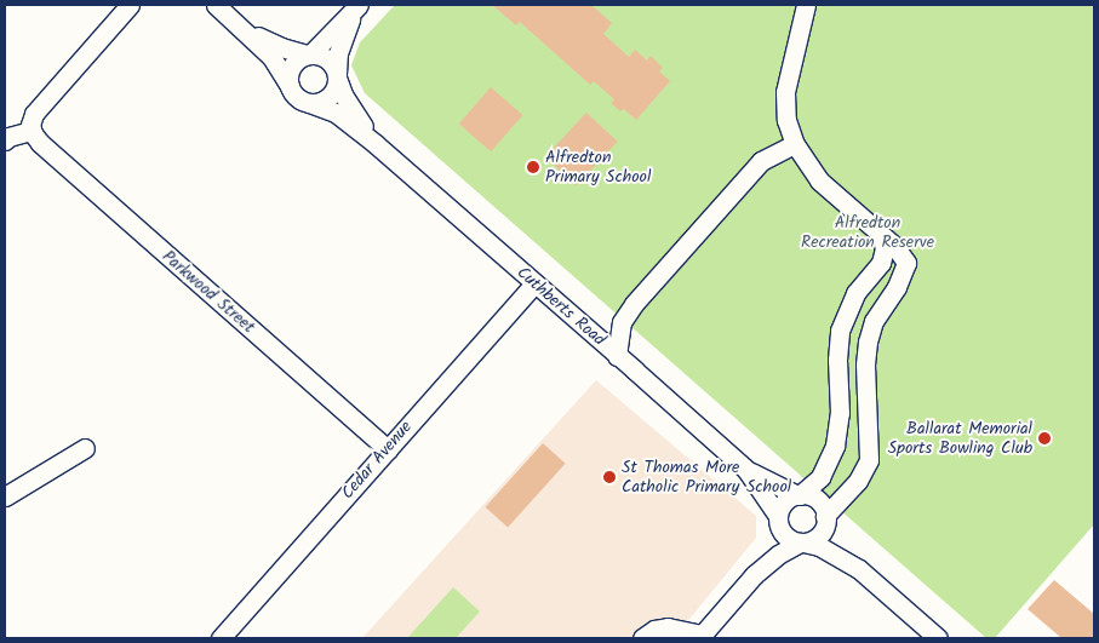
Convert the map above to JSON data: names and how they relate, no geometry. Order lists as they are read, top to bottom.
{
  "streets": {
    "street": ["Parkwood Street", "Cuthberts Road", "Cedar Avenue"]
  },
  "crossings": [
    ["Parkwood Street", "Cedar Avenue"],
    ["Cuthberts Road", "Cedar Avenue"]
  ],
  "parks": ["Alfredton Recreation Reserve"],
  "places": ["Alfredton Primary School", "Ballarat Memorial Sports Bowling Club", "St Thomas More Catholic Primary School"]
}
